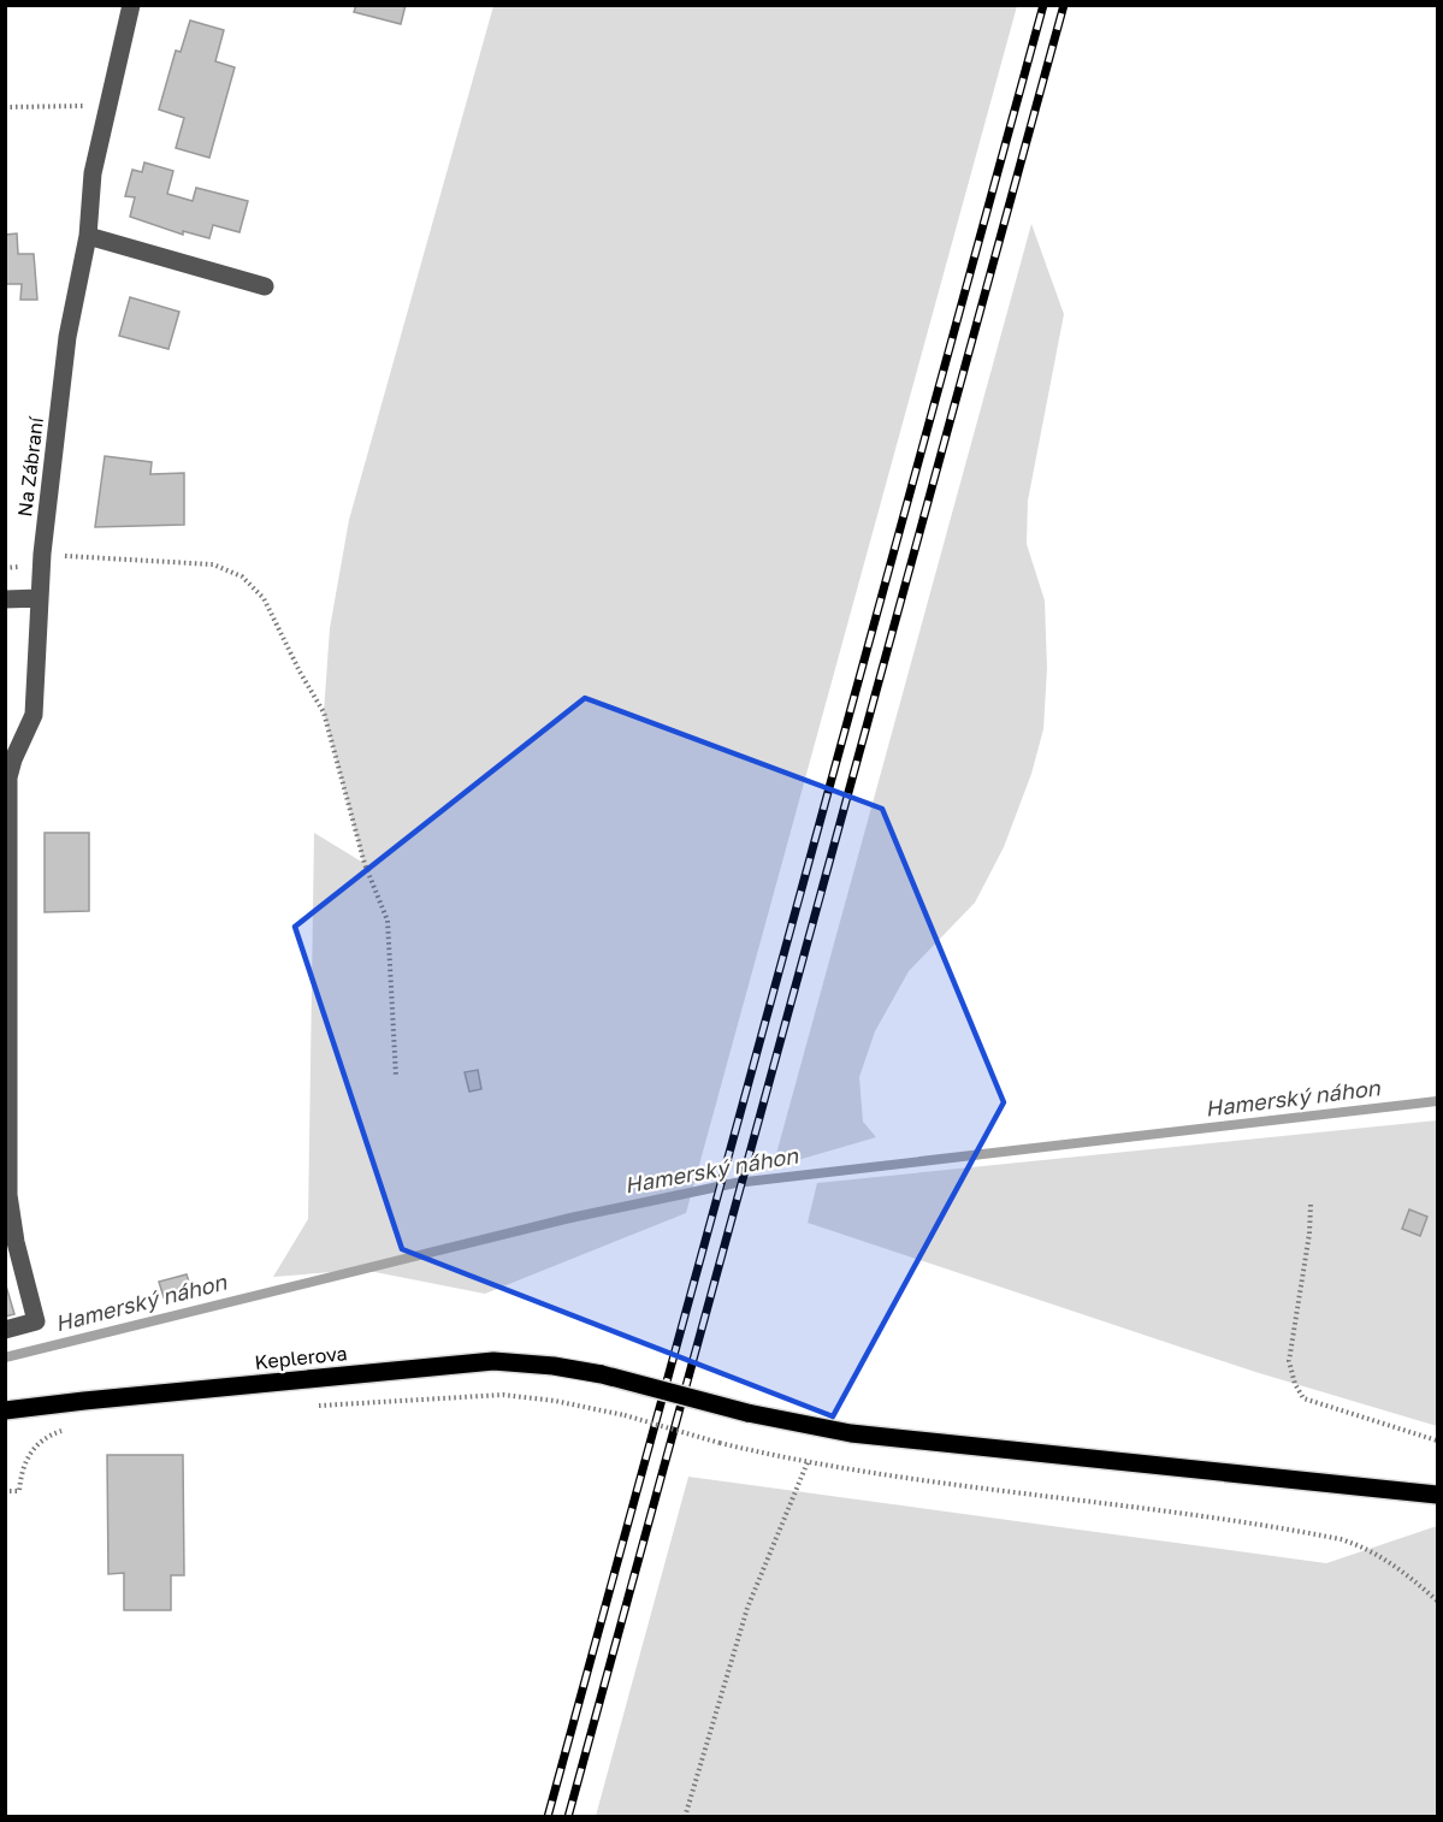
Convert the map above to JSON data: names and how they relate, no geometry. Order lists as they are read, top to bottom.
{
  "streets": {
    "main road": ["Keplerova"],
    "street": ["Na Zábraní"]
  },
  "water": ["Hamerský náhon"]
}
